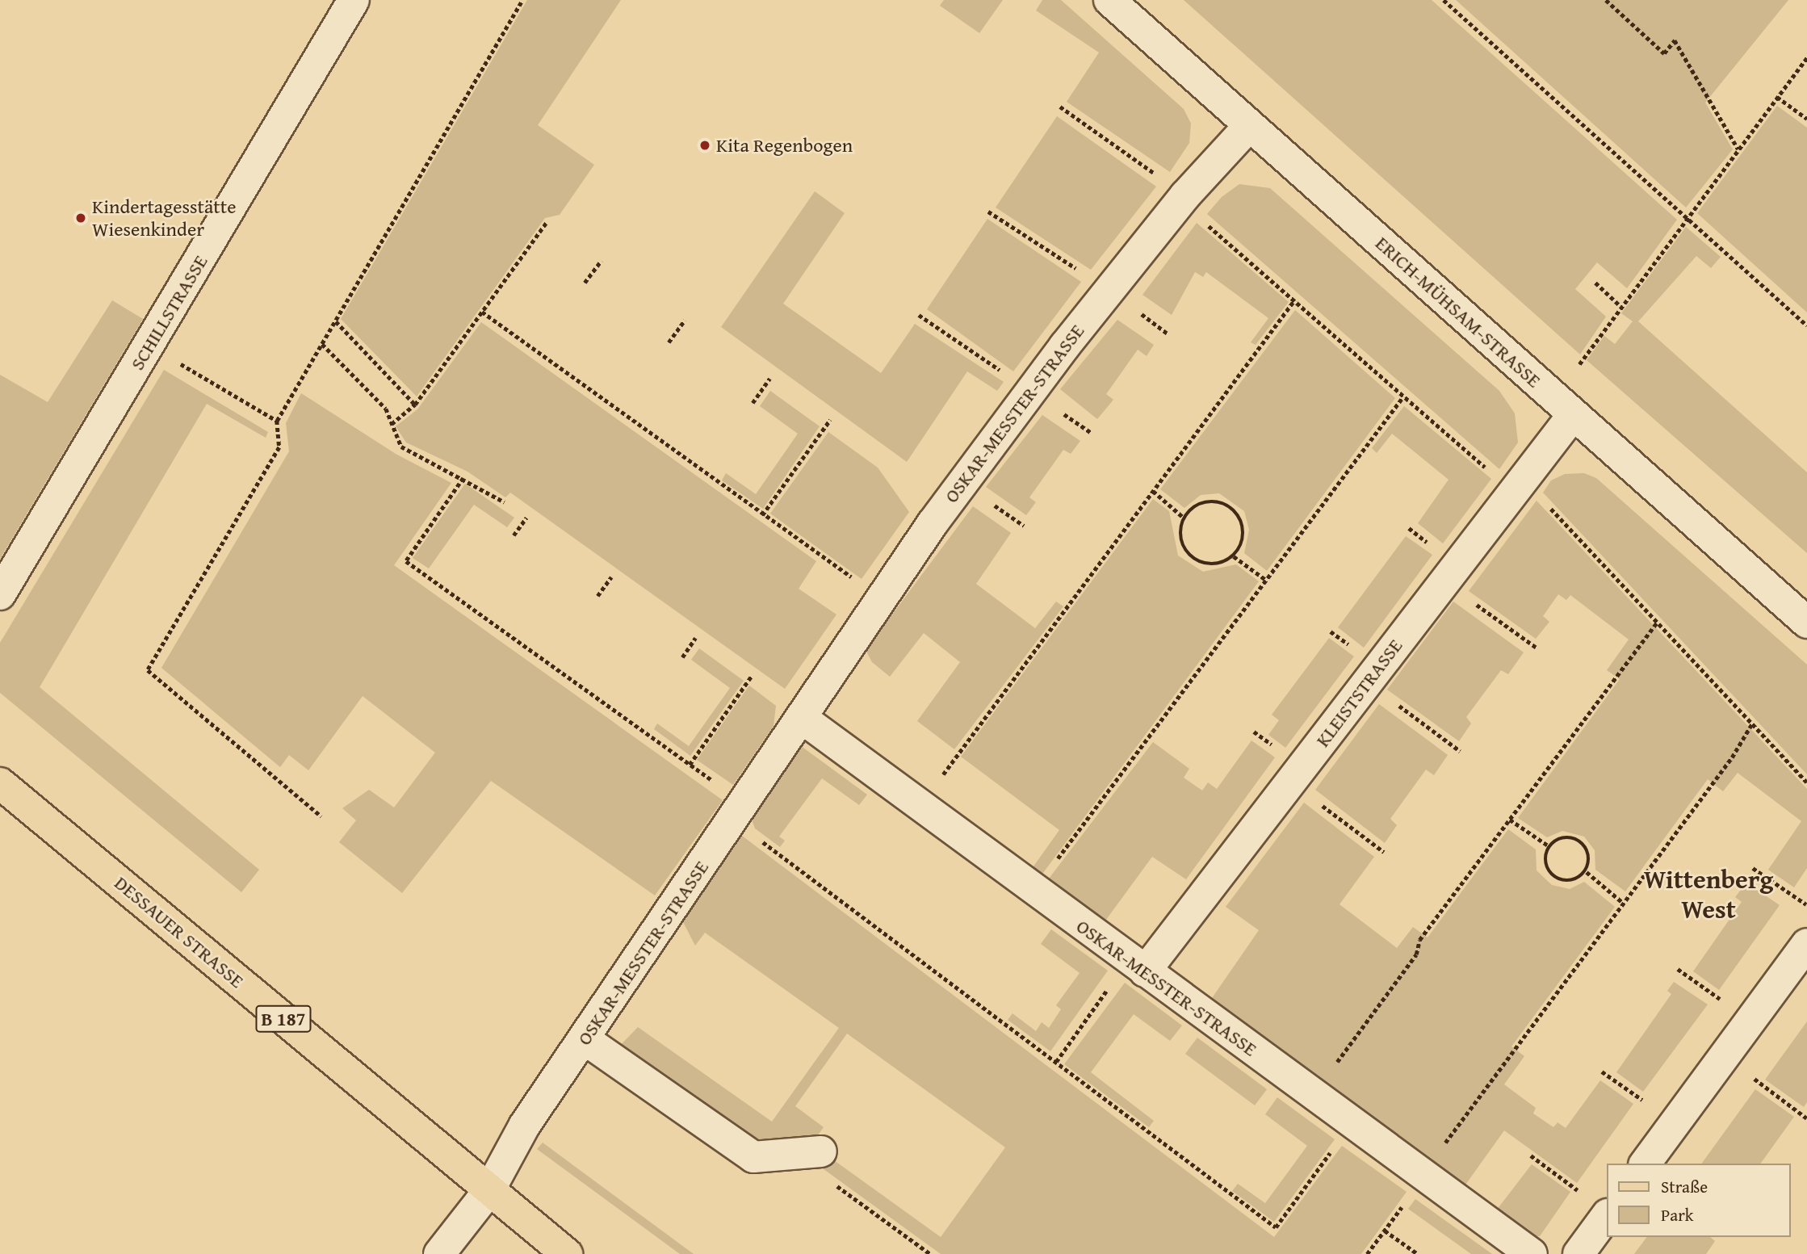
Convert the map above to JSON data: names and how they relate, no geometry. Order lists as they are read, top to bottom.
{
  "streets": {
    "main road": ["DESSAUER STRASSE", "B 187"],
    "street": [
      "ERICH-MÜHSAM-STRASSE",
      "SCHILLSTRASSE",
      "OSKAR-MESSTER-STRASSE",
      "KLEISTSTRASSE"
    ]
  },
  "crossings": [
    ["ERICH-MÜHSAM-STRASSE", "OSKAR-MESSTER-STRASSE"],
    ["ERICH-MÜHSAM-STRASSE", "KLEISTSTRASSE"],
    ["OSKAR-MESSTER-STRASSE", "KLEISTSTRASSE"],
    ["OSKAR-MESSTER-STRASSE", "DESSAUER STRASSE"]
  ],
  "districts": ["Wittenberg West"],
  "places": ["Kita Regenbogen", "Kindertagesstätte Wiesenkinder"],
  "legend": ["Straße", "Park"]
}
